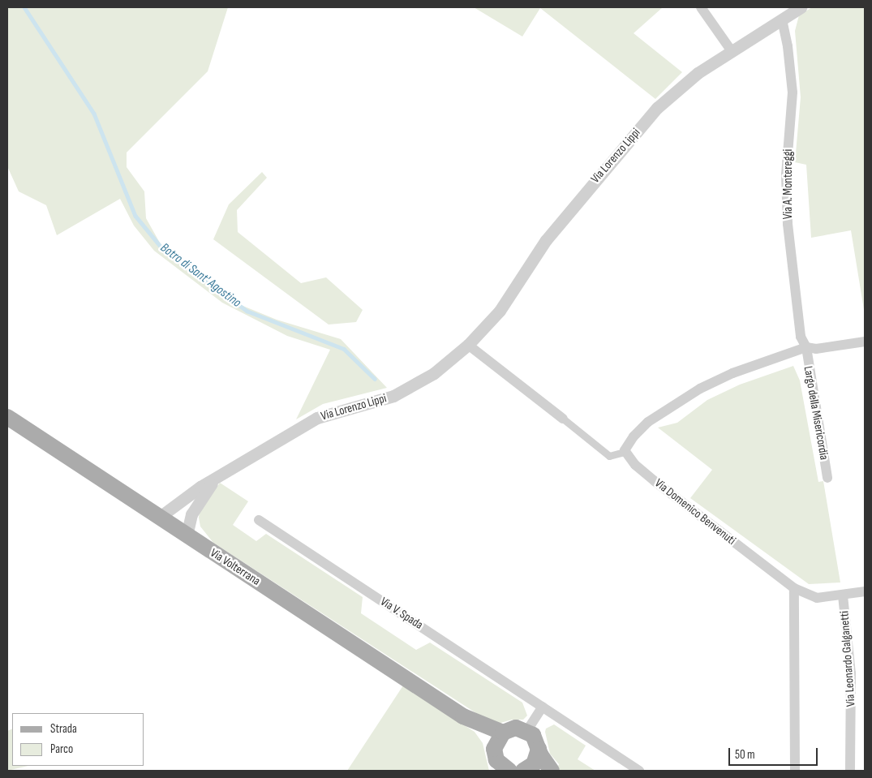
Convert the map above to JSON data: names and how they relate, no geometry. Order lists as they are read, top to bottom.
{
  "streets": {
    "main road": ["Via Volterrana"],
    "street": [
      "Via Lorenzo Lippi",
      "Via A. Montereggi",
      "Largo della Misericordia",
      "Via Domenico Benvenuti",
      "Via V. Spada",
      "Via Leonardo Galganetti"
    ]
  },
  "crossings": [
    ["Via Lorenzo Lippi", "Via A. Montereggi"],
    ["Via Lorenzo Lippi", "Via Volterrana"],
    ["Via A. Montereggi", "Largo della Misericordia"],
    ["Via Domenico Benvenuti", "Via Leonardo Galganetti"]
  ],
  "water": ["Botro di Sant' Agostino"],
  "legend": ["Strada", "Parco"],
  "scale_bar": "50 m"
}
